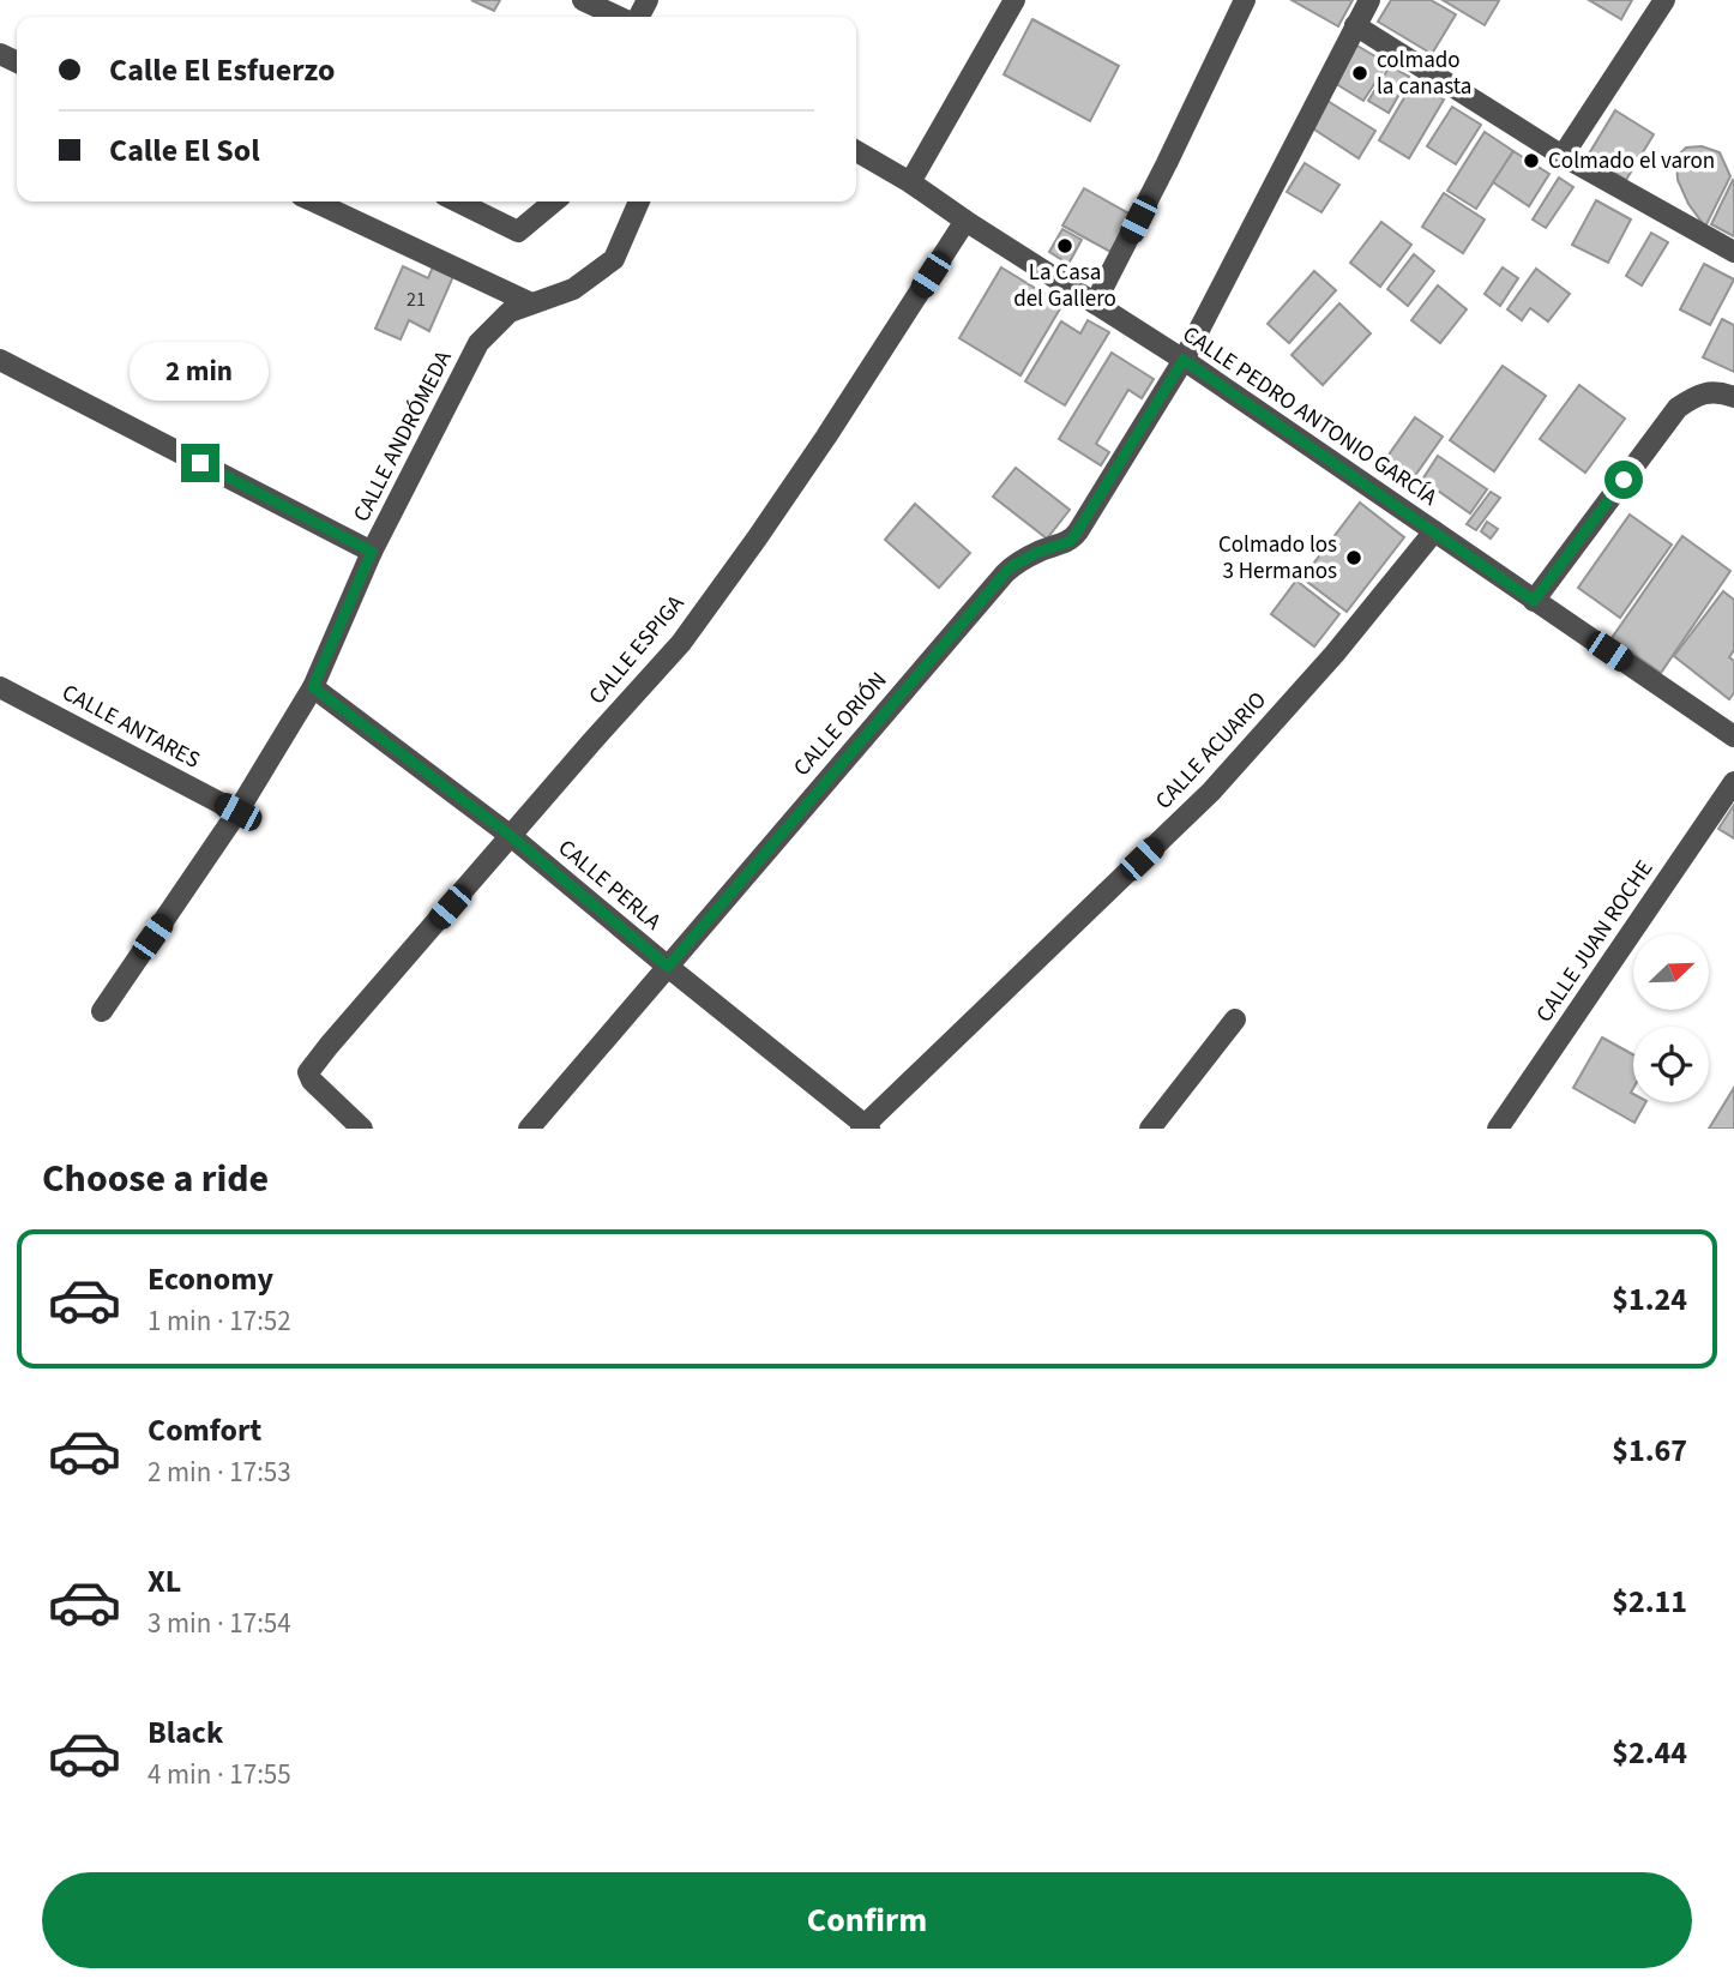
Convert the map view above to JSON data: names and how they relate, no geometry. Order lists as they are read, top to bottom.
{
  "streets": {
    "street": [
      "CALLE PEDRO ANTONIO GARCÍA",
      "CALLE ANDRÓMEDA",
      "CALLE ESPIGA",
      "CALLE ORIÓN",
      "CALLE ANTARES",
      "CALLE ACUARIO",
      "CALLE PERLA",
      "CALLE JUAN ROCHE"
    ]
  },
  "crossings": [
    ["CALLE PEDRO ANTONIO GARCÍA", "CALLE ESPIGA"],
    ["CALLE PEDRO ANTONIO GARCÍA", "CALLE ORIÓN"],
    ["CALLE PEDRO ANTONIO GARCÍA", "CALLE ACUARIO"],
    ["CALLE ANDRÓMEDA", "CALLE ANTARES"],
    ["CALLE ANDRÓMEDA", "CALLE PERLA"],
    ["CALLE ESPIGA", "CALLE PERLA"],
    ["CALLE ORIÓN", "CALLE PERLA"],
    ["CALLE ACUARIO", "CALLE PERLA"]
  ],
  "places": [
    "colmado la canasta",
    "Colmado el varon",
    "La Casa del Gallero",
    "Colmado los 3 Hermanos"
  ],
  "house_numbers": ["21"],
  "north": "top right",
  "page": {
    "banner": ["Calle El Esfuerzo", "Calle El Sol"],
    "bubble": "2 min",
    "heading": "Choose a ride",
    "list": [
      {
        "name": "Economy",
        "note": "1 min · 17:52",
        "value": "$1.24"
      },
      {
        "name": "Comfort",
        "note": "2 min · 17:53",
        "value": "$1.67"
      },
      {
        "name": "XL",
        "note": "3 min · 17:54",
        "value": "$2.11"
      },
      {
        "name": "Black",
        "note": "4 min · 17:55",
        "value": "$2.44"
      }
    ],
    "buttons": "Confirm"
  }
}
